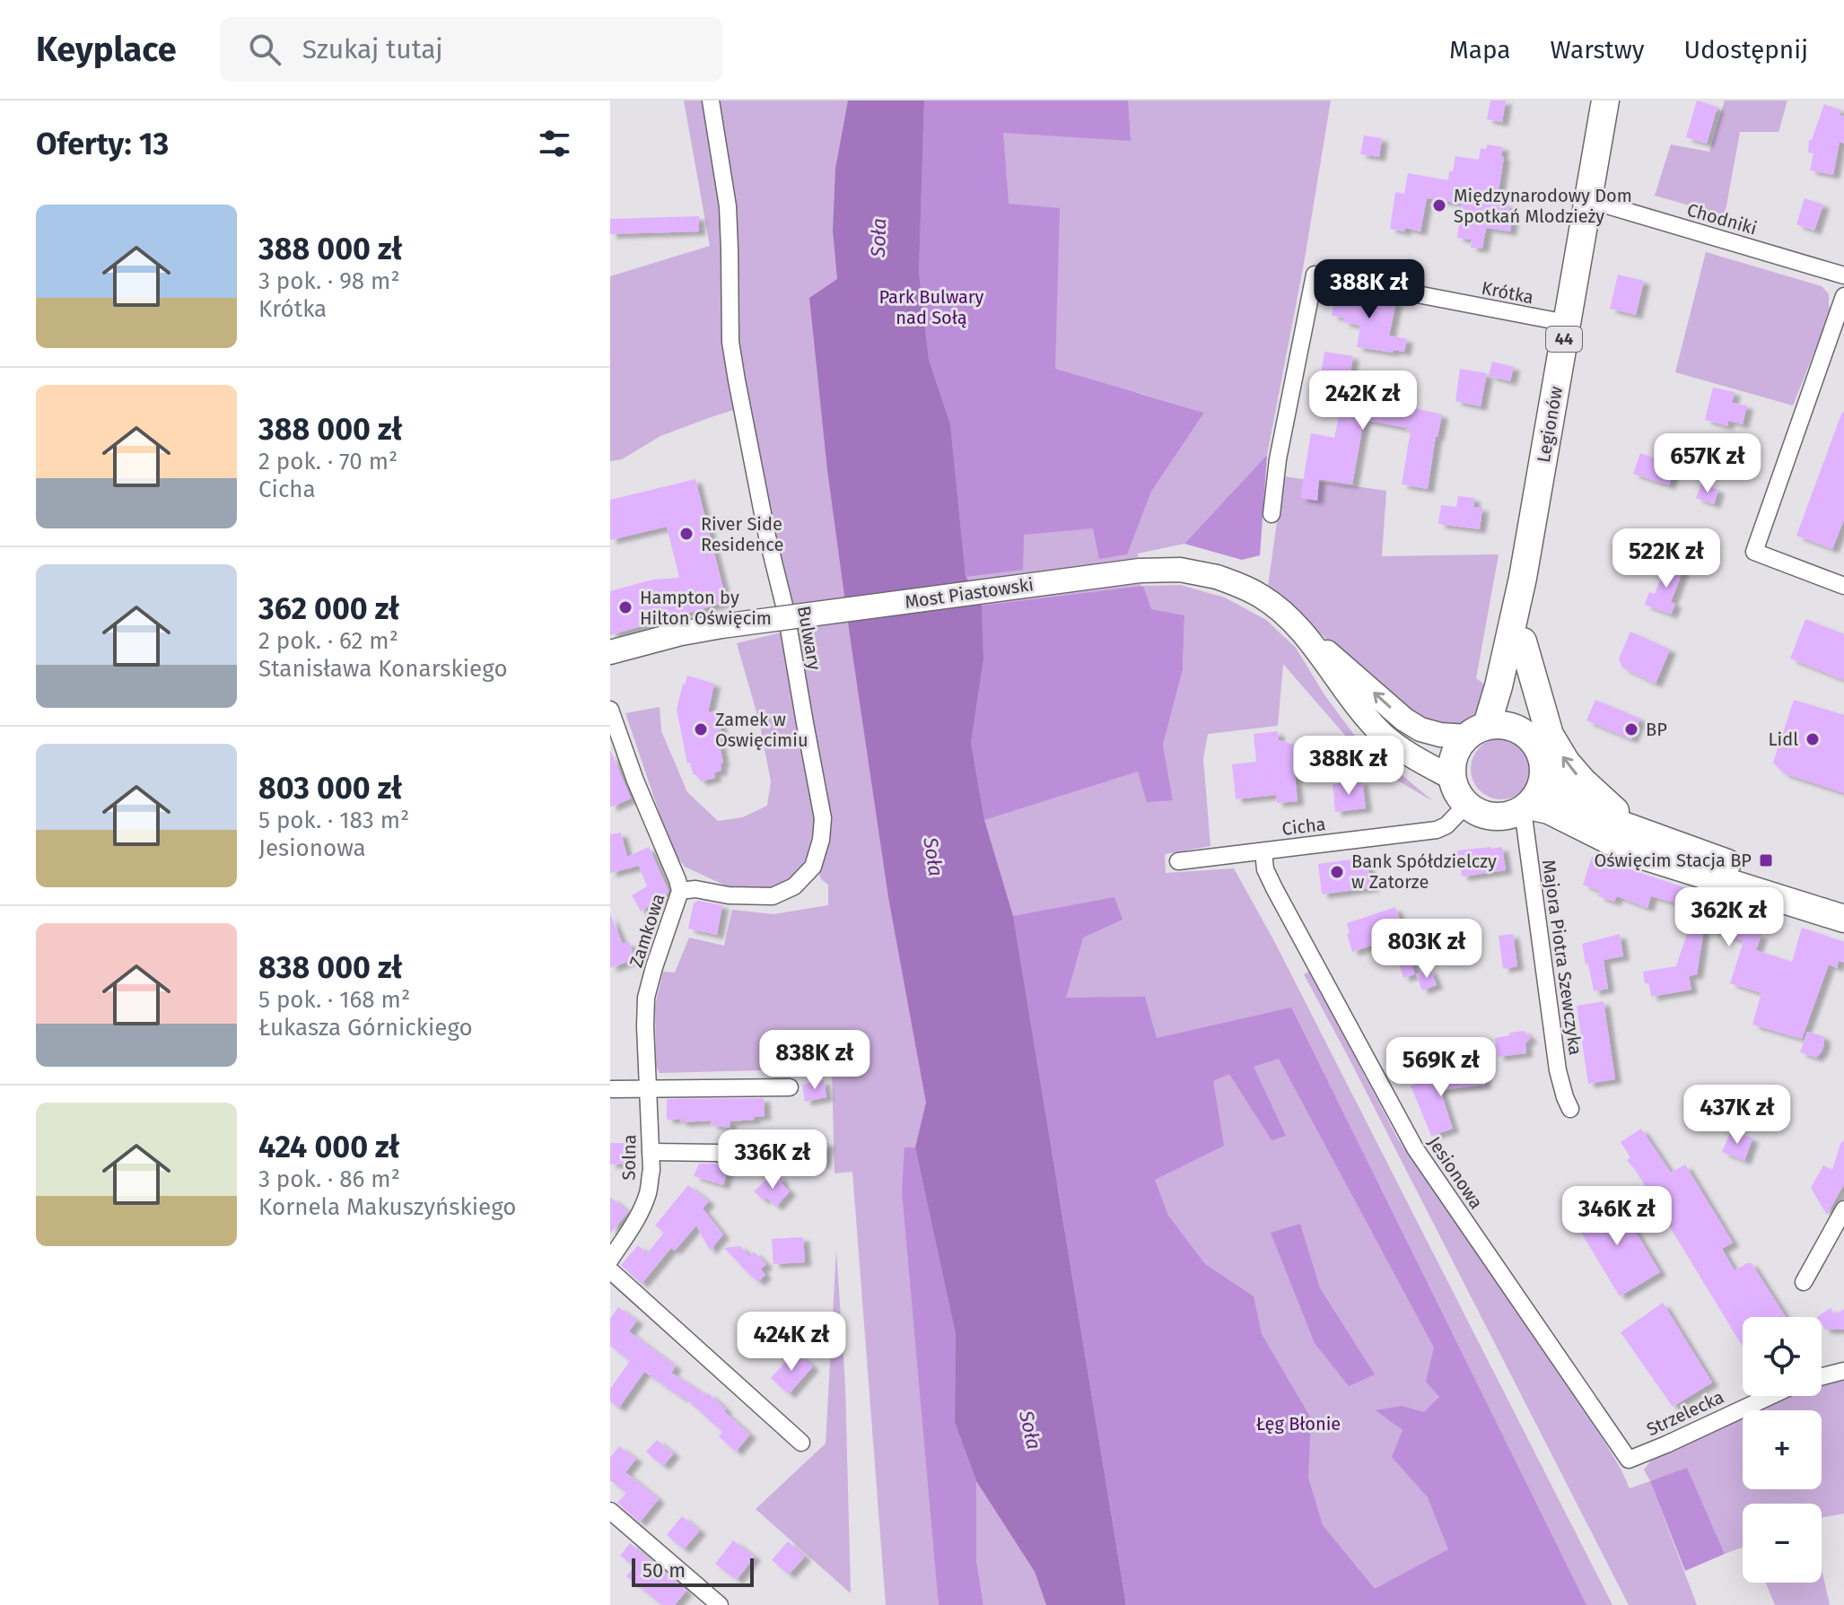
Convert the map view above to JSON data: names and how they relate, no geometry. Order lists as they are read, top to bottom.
{
  "streets": {
    "main road": ["44", "Legionów"],
    "street": [
      "Chodniki",
      "Krótka",
      "Most Piastowski",
      "Bulwary",
      "Cicha",
      "Zamkowa",
      "Majora Piotra Szewczyka",
      "Solna",
      "Jesionowa",
      "Strzelecka"
    ]
  },
  "crossings": [
    ["Chodniki", "Legionów"],
    ["Krótka", "Legionów"],
    ["44", "Legionów"],
    ["44", "Cicha"],
    ["44", "Majora Piotra Szewczyka"],
    ["Legionów", "Cicha"],
    ["Legionów", "Majora Piotra Szewczyka"],
    ["Bulwary", "Zamkowa"],
    ["Cicha", "Majora Piotra Szewczyka"],
    ["Cicha", "Jesionowa"],
    ["Zamkowa", "Solna"],
    ["Jesionowa", "Strzelecka"]
  ],
  "water": ["Soła"],
  "parks": ["Park Bulwary nad Sołą", "Łęg Błonie"],
  "places": {
    "other": [
      "Międzynarodowy Dom Spotkań Mlodzieży",
      "River Side Residence",
      "Hampton by Hilton Oświęcim",
      "Zamek w Oswięcimiu",
      "BP",
      "Lidl",
      "Bank Spółdzielczy w Zatorze"
    ],
    "transit": ["Oświęcim Stacja BP"]
  },
  "scale_bar": "50 m",
  "page": {
    "header": "Keyplace",
    "search": "Szukaj tutaj",
    "nav": ["Mapa", "Warstwy", "Udostępnij"],
    "heading": "Oferty: 13",
    "list": [
      {
        "name": "388 000 zł",
        "note": "3 pok. · 98 m² · Krótka"
      },
      {
        "name": "388 000 zł",
        "note": "2 pok. · 70 m² · Cicha"
      },
      {
        "name": "362 000 zł",
        "note": "2 pok. · 62 m² · Stanisława Konarskiego"
      },
      {
        "name": "803 000 zł",
        "note": "5 pok. · 183 m² · Jesionowa"
      },
      {
        "name": "838 000 zł",
        "note": "5 pok. · 168 m² · Łukasza Górnickiego"
      },
      {
        "name": "424 000 zł",
        "note": "3 pok. · 86 m² · Kornela Makuszyńskiego"
      }
    ],
    "price": [
      "388K zł",
      "242K zł",
      "657K zł",
      "522K zł",
      "388K zł",
      "362K zł",
      "803K zł",
      "838K zł",
      "569K zł",
      "437K zł",
      "336K zł",
      "346K zł",
      "424K zł"
    ],
    "map_buttons": ["+", "−"],
    "scale": "50 m"
  }
}
